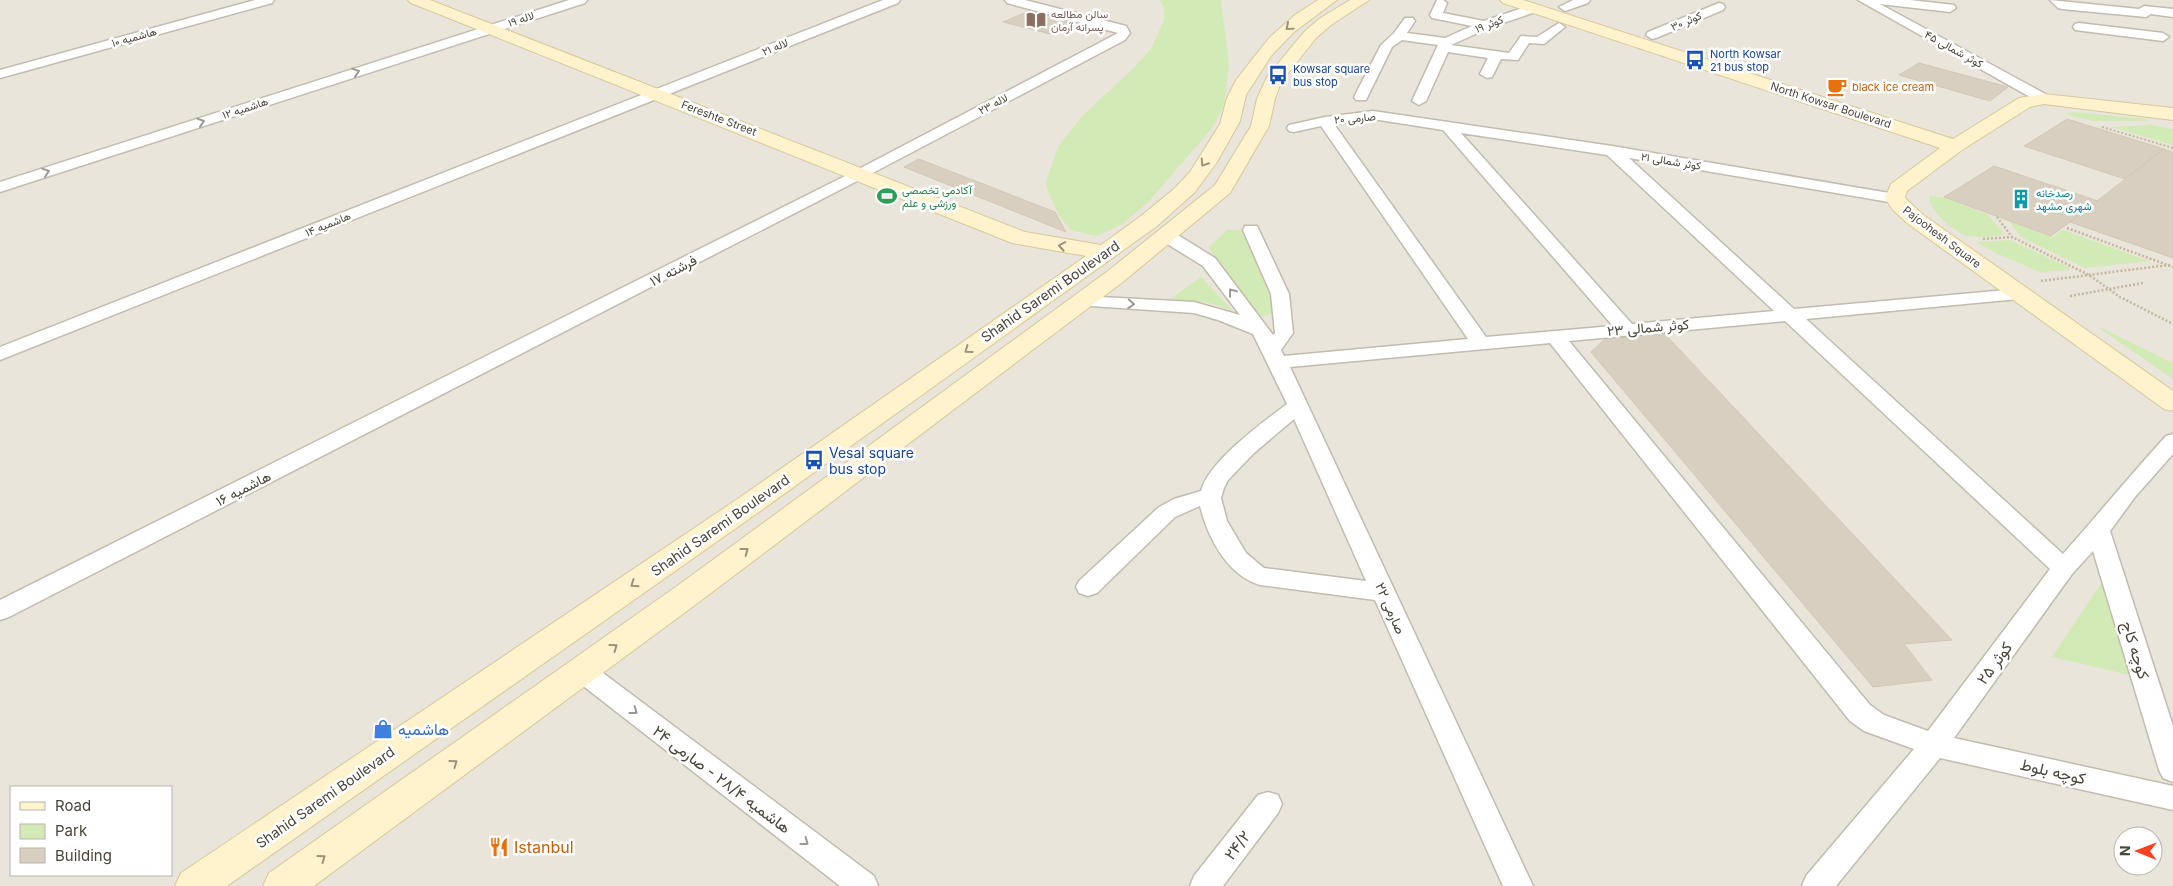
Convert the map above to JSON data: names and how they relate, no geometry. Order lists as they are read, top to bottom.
{
  "streets": {
    "street": [
      "لاله ۱۹",
      "کوثر ۳۰",
      "کوثر ۱۹",
      "هاشمیه ۱۰",
      "لاله ۲۱",
      "کوثر شمالی ۴۵",
      "لاله ۲۳",
      "North Kowsar Boulevard",
      "هاشمیه ۱۲",
      "Fereshte Street",
      "صارمی ۲۰",
      "کوثر شمالی ۲۱",
      "هاشمیه ۱۴",
      "Pajoohesh Square",
      "فرشته ۱۷",
      "Shahid Saremi Boulevard",
      "کوثر شمالی ۲۳",
      "هاشمیه ۱۶",
      "صارمی ۲۲",
      "کوچه کاج",
      "کوثر ۲۵",
      "کوچه بلوط",
      "هاشمیه ۲۸/۴ - صارمی ۲۴",
      "۲۴/۲"
    ]
  },
  "crossings": [
    ["لاله ۱۹", "هاشمیه ۱۲"],
    ["لاله ۱۹", "Fereshte Street"],
    ["کوثر ۳۰", "North Kowsar Boulevard"],
    ["کوثر ۱۹", "North Kowsar Boulevard"],
    ["لاله ۲۱", "Fereshte Street"],
    ["لاله ۲۱", "هاشمیه ۱۴"],
    ["کوثر شمالی ۴۵", "Pajoohesh Square"],
    ["لاله ۲۳", "Fereshte Street"],
    ["لاله ۲۳", "فرشته ۱۷"],
    ["North Kowsar Boulevard", "Pajoohesh Square"],
    ["هاشمیه ۱۲", "Fereshte Street"],
    ["Fereshte Street", "هاشمیه ۱۴"],
    ["Fereshte Street", "فرشته ۱۷"],
    ["Fereshte Street", "Shahid Saremi Boulevard"],
    ["صارمی ۲۰", "کوثر شمالی ۲۱"],
    ["کوثر شمالی ۲۱", "Pajoohesh Square"],
    ["Pajoohesh Square", "کوثر شمالی ۲۳"],
    ["فرشته ۱۷", "هاشمیه ۱۶"],
    ["Shahid Saremi Boulevard", "صارمی ۲۲"],
    ["Shahid Saremi Boulevard", "هاشمیه ۲۸/۴ - صارمی ۲۴"],
    ["کوثر شمالی ۲۳", "صارمی ۲۲"],
    ["کوثر شمالی ۲۳", "کوچه بلوط"],
    ["کوچه کاج", "کوثر ۲۵"],
    ["کوثر ۲۵", "کوچه بلوط"]
  ],
  "one_way": ["هاشمیه ۱۲", "هاشمیه ۲۸/۴ - صارمی ۲۴"],
  "places": {
    "library": ["سالن مطالعه پسرانه آرمان"],
    "bus stop": ["North Kowsar 21 bus stop", "Kowsar square bus stop", "Vesal square bus stop"],
    "cafe": ["black ice cream"],
    "sports": ["آکادمی تخصصی ورزشی و علم"],
    "building": ["رصدخانه شهری مشهد"],
    "shop": ["هاشمیه"],
    "restaurant": ["Istanbul"]
  },
  "legend": ["Road", "Park", "Building"],
  "north": "left"
}
